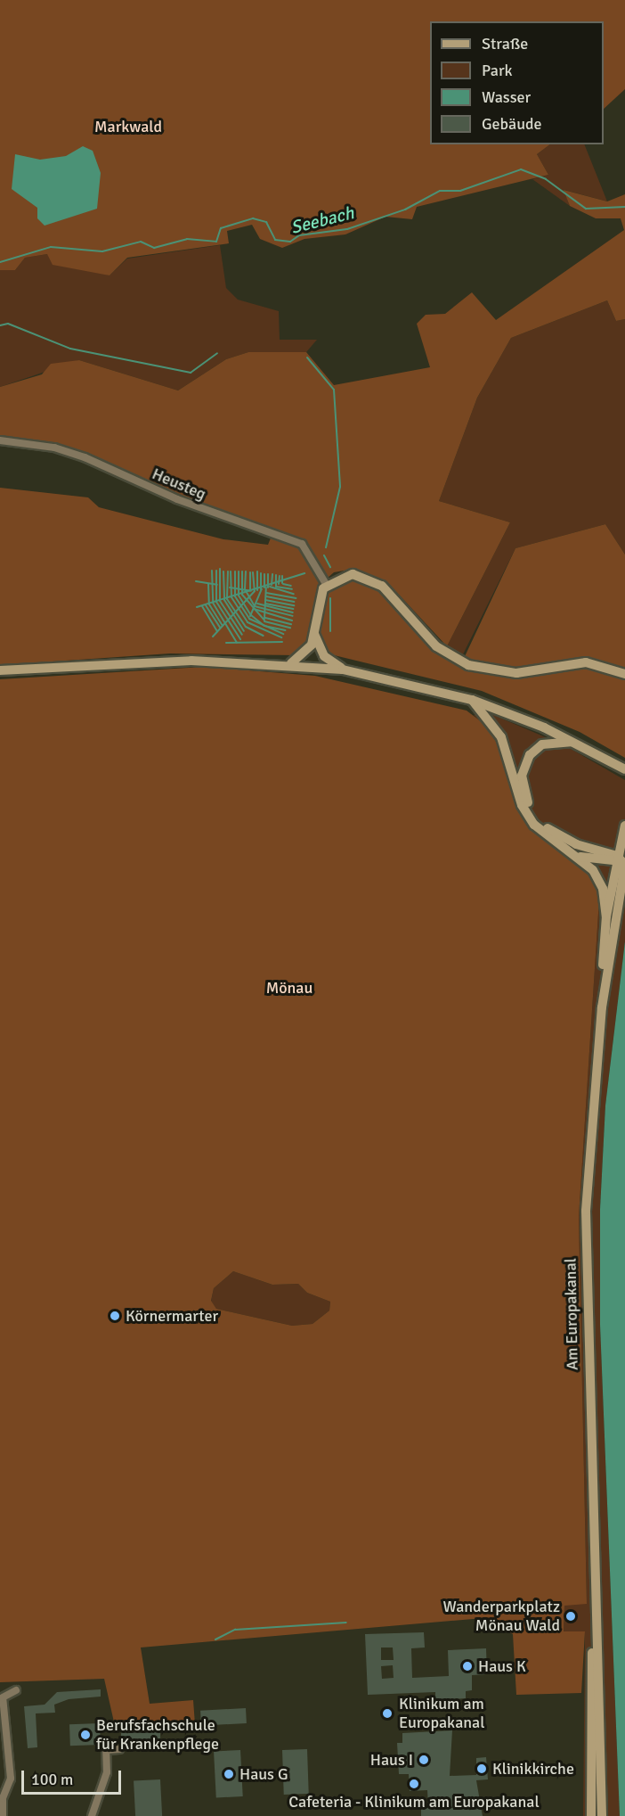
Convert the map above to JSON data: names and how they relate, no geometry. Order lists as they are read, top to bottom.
{
  "streets": {
    "main road": ["Am Europakanal"],
    "street": ["Heusteg"]
  },
  "water": ["Seebach"],
  "parks": ["Markwald", "Mönau"],
  "places": [
    "Körnermarter",
    "Wanderparkplatz Mönau Wald",
    "Haus K",
    "Klinikum am Europakanal",
    "Berufsfachschule für Krankenpflege",
    "Haus I",
    "Klinikkirche",
    "Haus G",
    "Cafeteria - Klinikum am Europakanal"
  ],
  "legend": [
    "Straße",
    "Park",
    "Wasser",
    "Gebäude"
  ],
  "scale_bar": "100 m"
}
